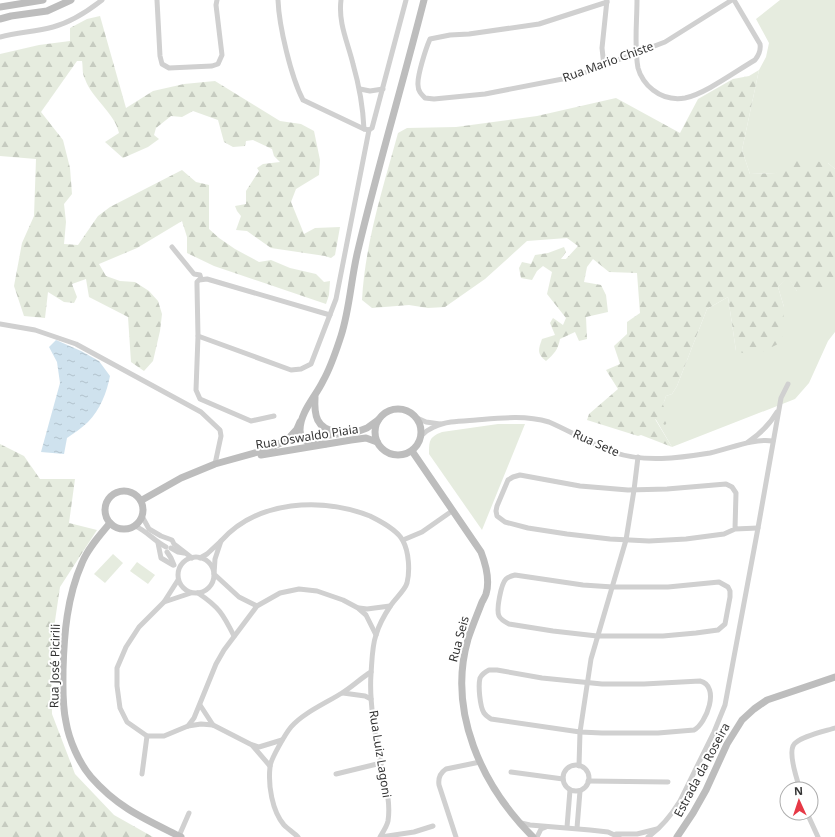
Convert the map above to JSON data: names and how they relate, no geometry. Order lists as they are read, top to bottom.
{
  "streets": {
    "street": [
      "Rua Mario Chiste",
      "Rua Oswaldo Piaia",
      "Rua Sete",
      "Rua Seis",
      "Rua José Picirili",
      "Rua Luiz Lagoni",
      "Estrada da Roseira"
    ]
  },
  "crossings": [
    ["Rua Oswaldo Piaia", "Rua Sete"],
    ["Rua Oswaldo Piaia", "Rua Seis"],
    ["Rua Oswaldo Piaia", "Rua José Picirili"],
    ["Rua Sete", "Rua Seis"]
  ],
  "north": "top"
}
